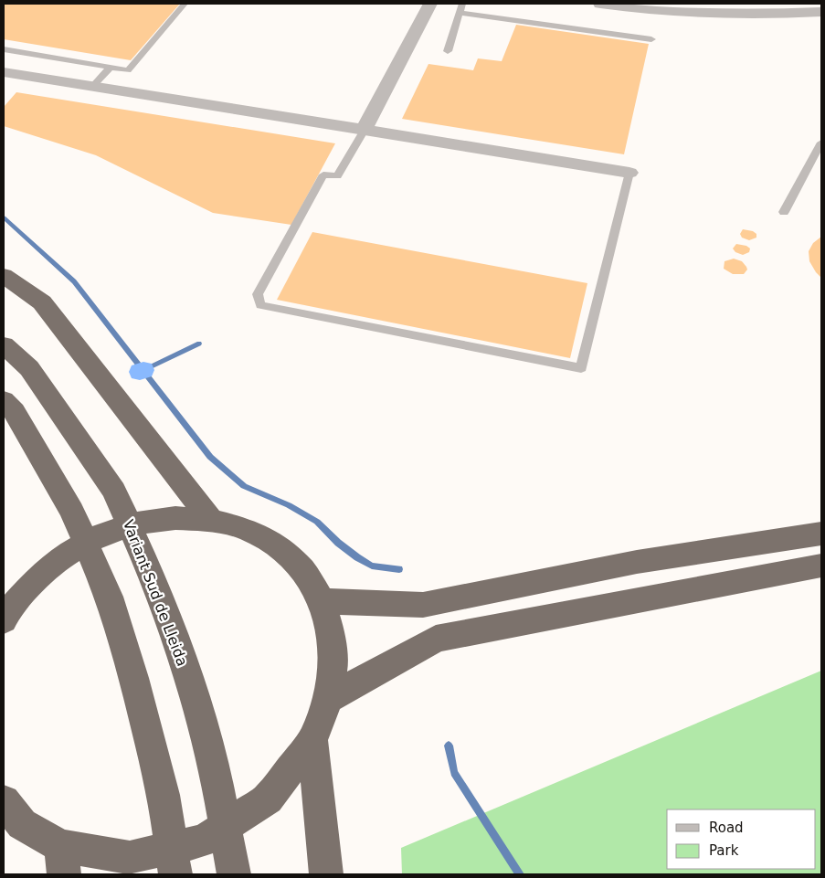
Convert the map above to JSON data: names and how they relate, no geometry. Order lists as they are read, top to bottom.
{
  "streets": {
    "highway": ["Variant Sud de Lleida"]
  },
  "legend": ["Road", "Park"]
}
